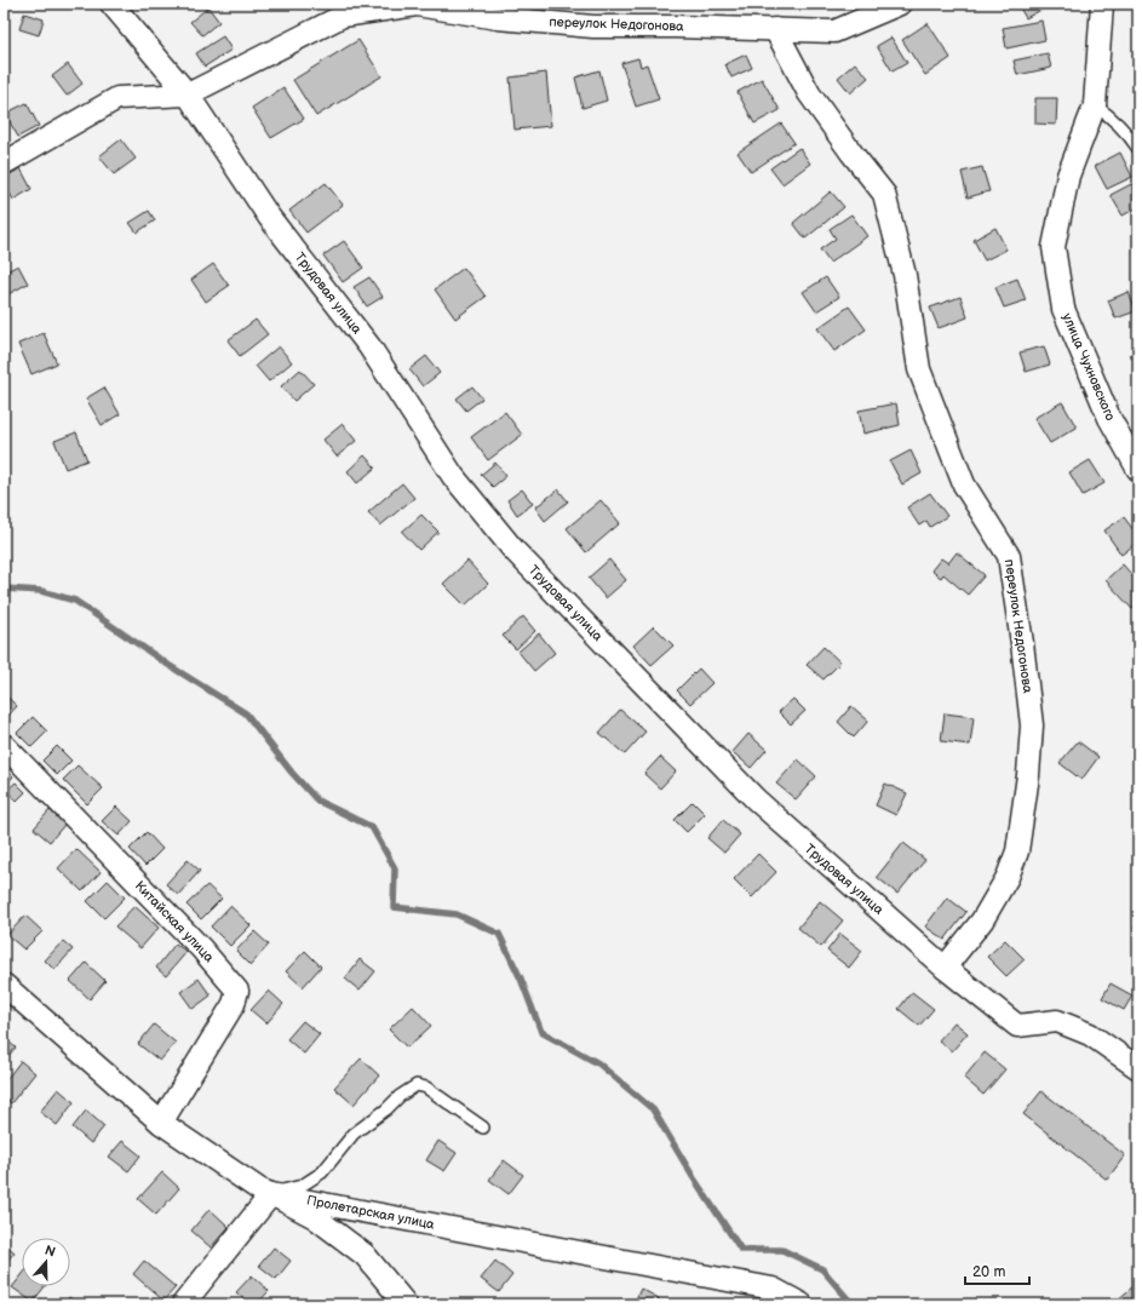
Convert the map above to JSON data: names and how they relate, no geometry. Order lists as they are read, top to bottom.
{
  "streets": {
    "street": [
      "переулок Недогонова",
      "Трудовая улица",
      "улица Чухновского",
      "Китайская улица",
      "Пролетарская улица"
    ]
  },
  "crossings": [
    ["переулок Недогонова", "Трудовая улица"],
    ["Китайская улица", "Пролетарская улица"]
  ],
  "scale_bar": "20 m",
  "north": "top"
}
